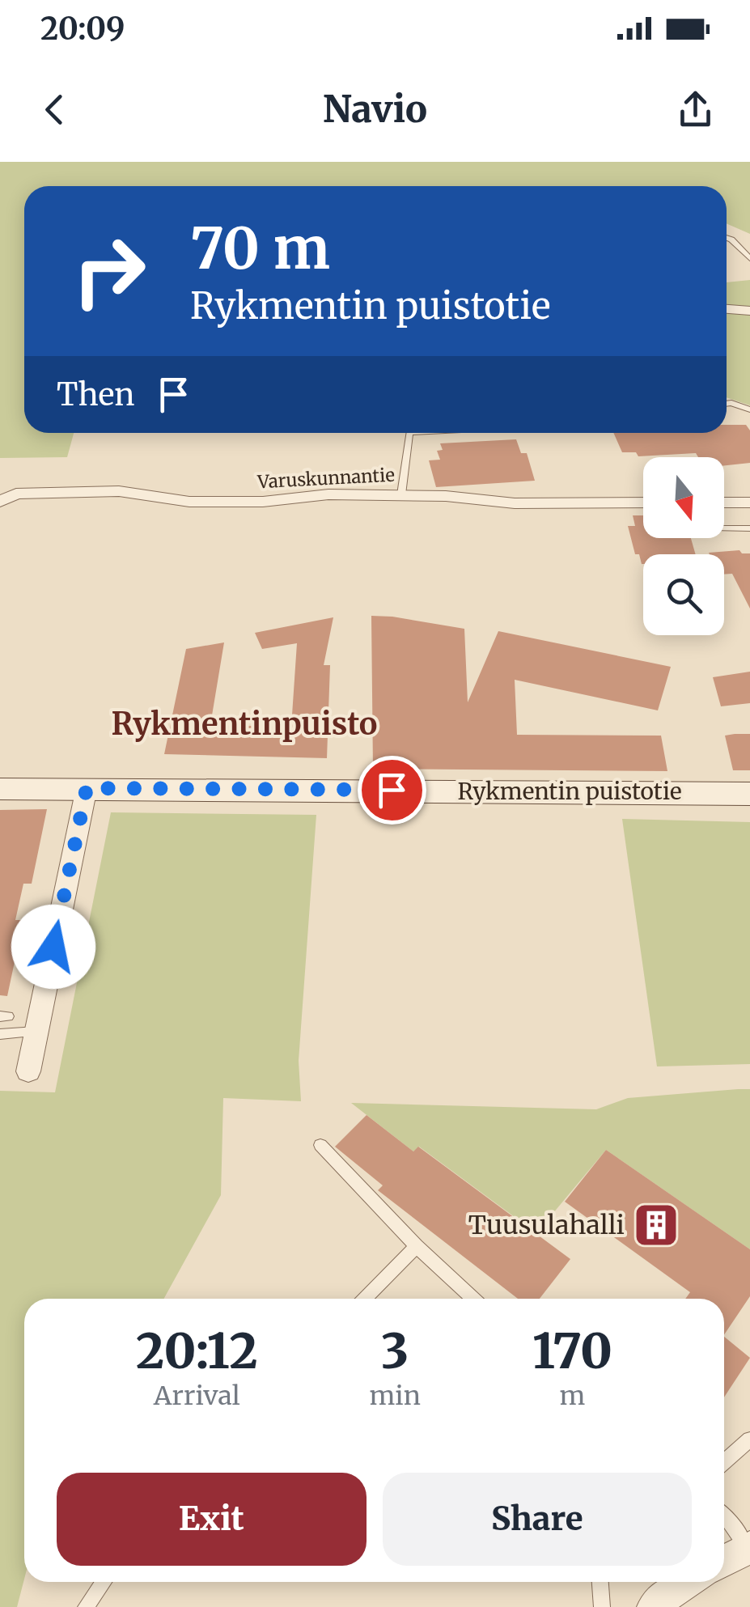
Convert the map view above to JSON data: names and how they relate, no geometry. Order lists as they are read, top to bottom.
{
  "streets": {
    "street": ["Varuskunnantie", "Rykmentin puistotie"]
  },
  "districts": ["Rykmentinpuisto"],
  "places": {
    "building": ["Tuusulahalli"]
  },
  "north": "bottom",
  "page": {
    "status": "20:09",
    "header": "Navio",
    "turn": ["70 m", "Rykmentin puistotie"],
    "then": "Then",
    "eta": [
      "20:12",
      "Arrival",
      "3",
      "min",
      "170",
      "m"
    ],
    "buttons": ["Exit", "Share"]
  }
}
